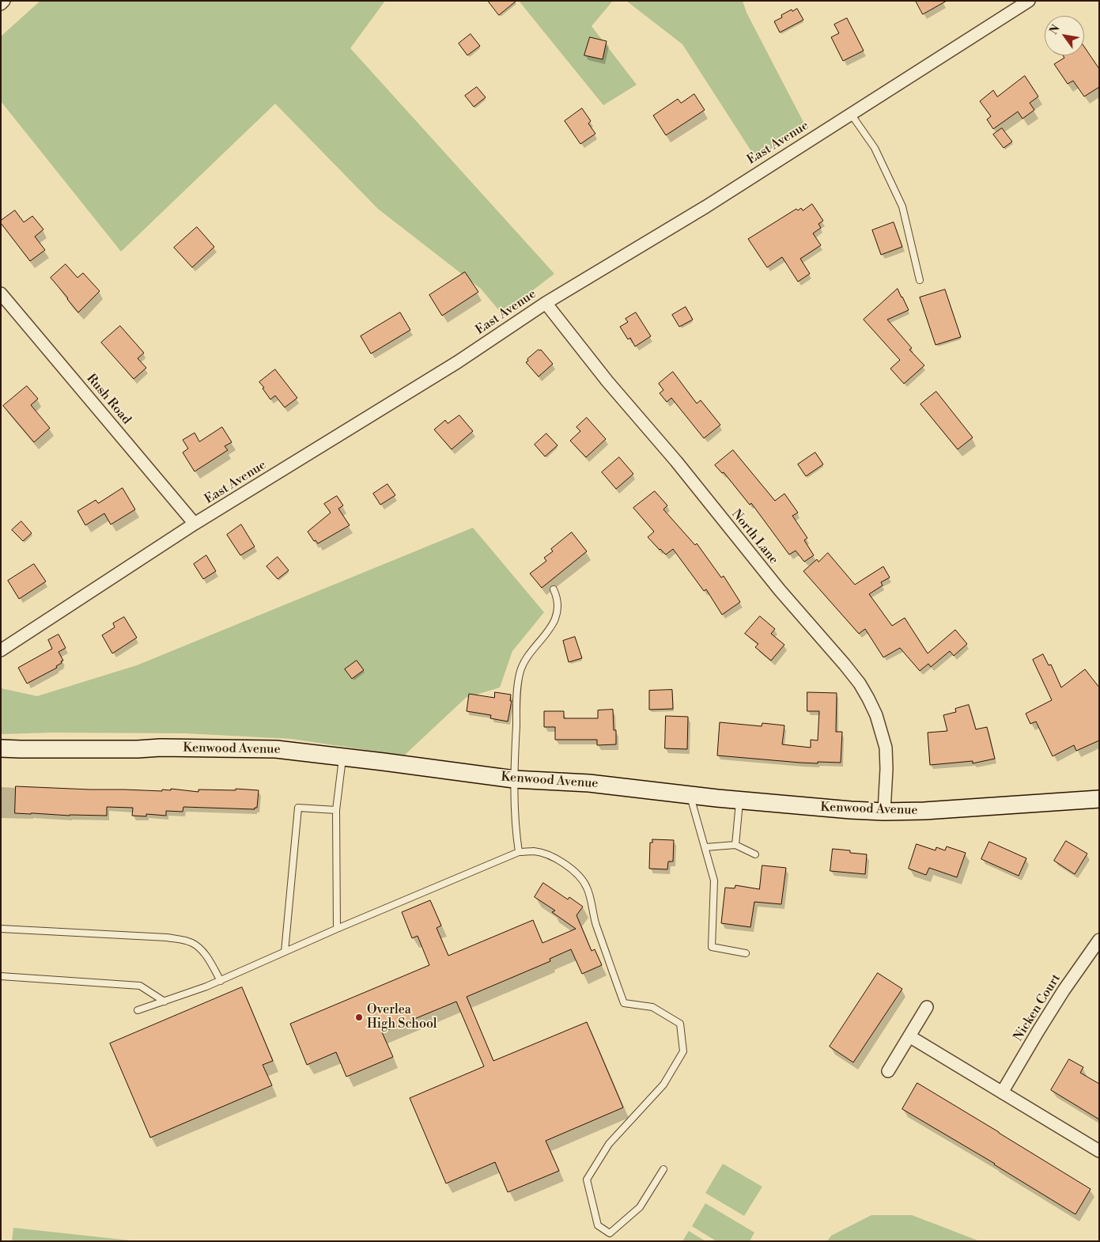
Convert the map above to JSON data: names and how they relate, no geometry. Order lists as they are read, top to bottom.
{
  "streets": {
    "main road": ["Kenwood Avenue"],
    "street": [
      "East Avenue",
      "Rush Road",
      "North Lane",
      "Nicken Court"
    ]
  },
  "crossings": [
    ["East Avenue", "Rush Road"],
    ["East Avenue", "North Lane"],
    ["North Lane", "Kenwood Avenue"]
  ],
  "places": ["Overlea High School"],
  "north": "top left"
}
